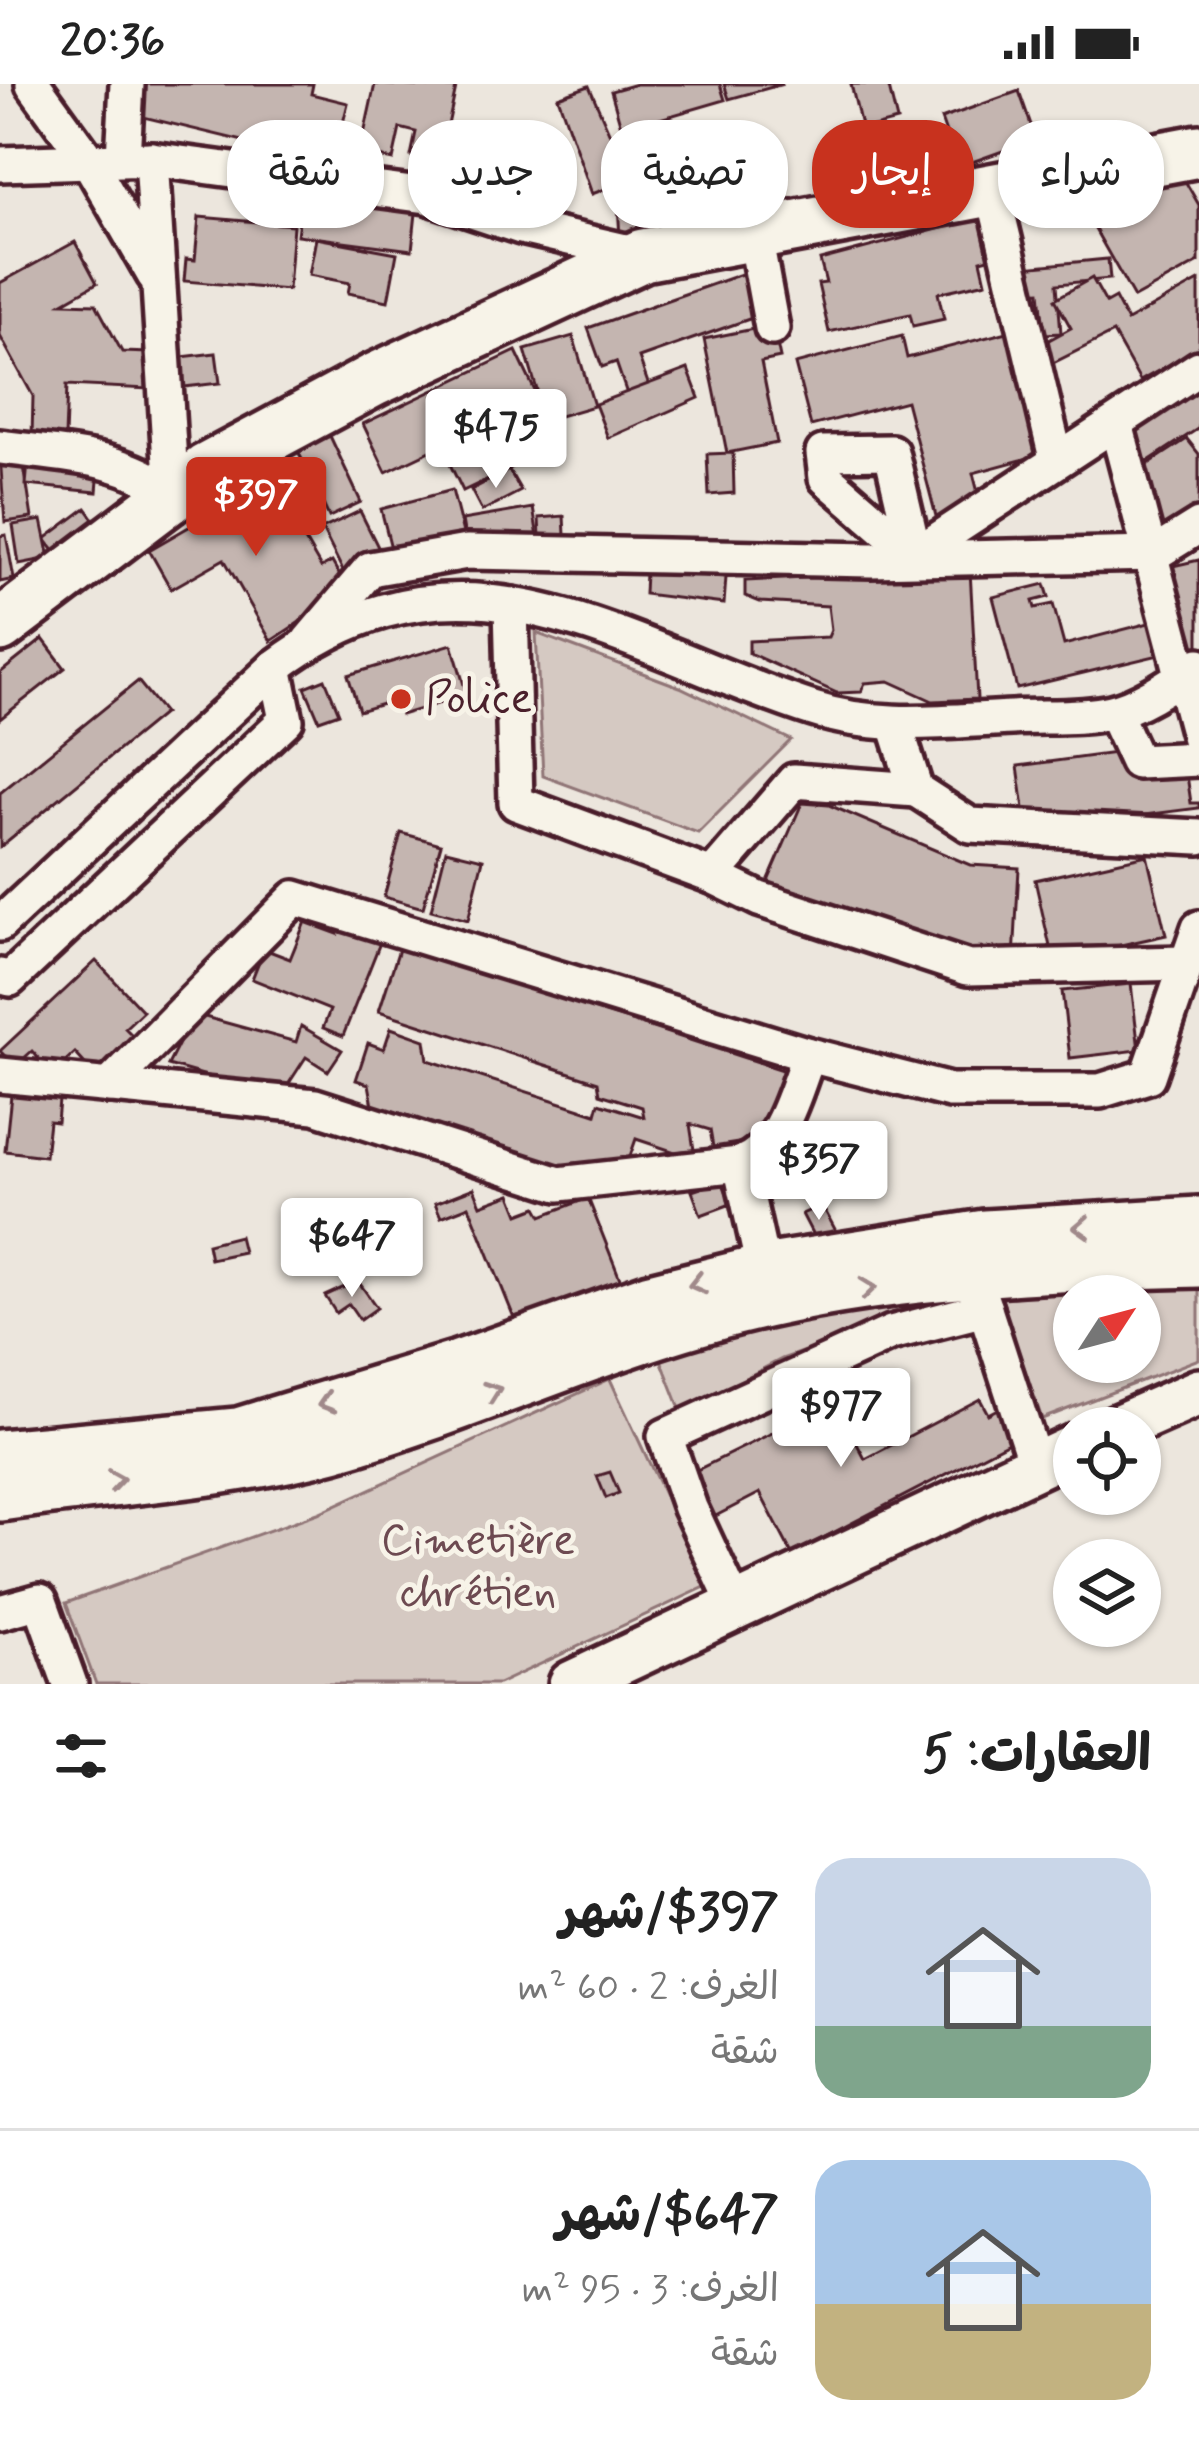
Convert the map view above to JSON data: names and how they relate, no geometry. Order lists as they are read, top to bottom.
{
  "parks": ["Cimetière chrétien"],
  "places": ["Police"],
  "north": "top right",
  "page": {
    "status": "20:36",
    "chip": [
      "شراء",
      "إيجار",
      "تصفية",
      "جديد",
      "شقة"
    ],
    "price": [
      "$475",
      "$397",
      "$357",
      "$647",
      "$977"
    ],
    "heading": "العقارات: 5",
    "list": [
      {
        "name": "$397/شهر",
        "note": "الغرف: 2 · 60 m² · شقة"
      },
      {
        "name": "$647/شهر",
        "note": "الغرف: 3 · 95 m² · شقة"
      }
    ]
  }
}
